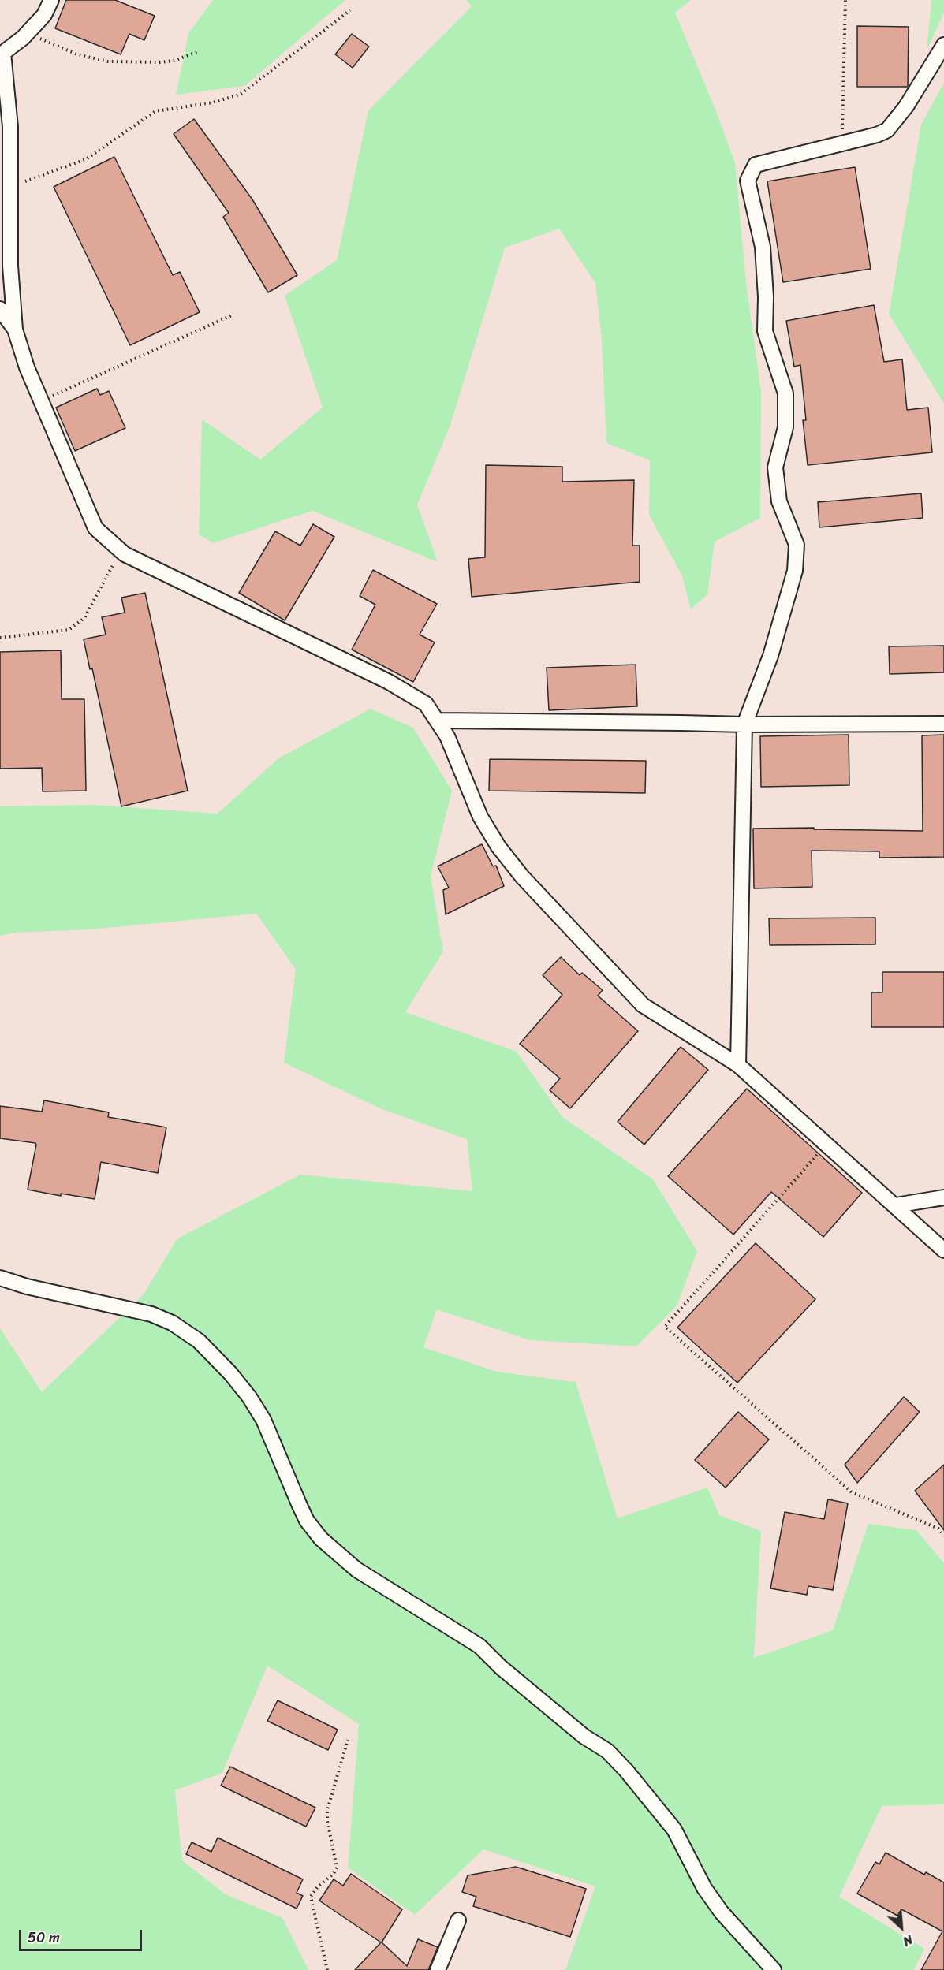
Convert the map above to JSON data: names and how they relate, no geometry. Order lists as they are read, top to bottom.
{
  "scale_bar": "50 m",
  "north": "bottom right"
}
